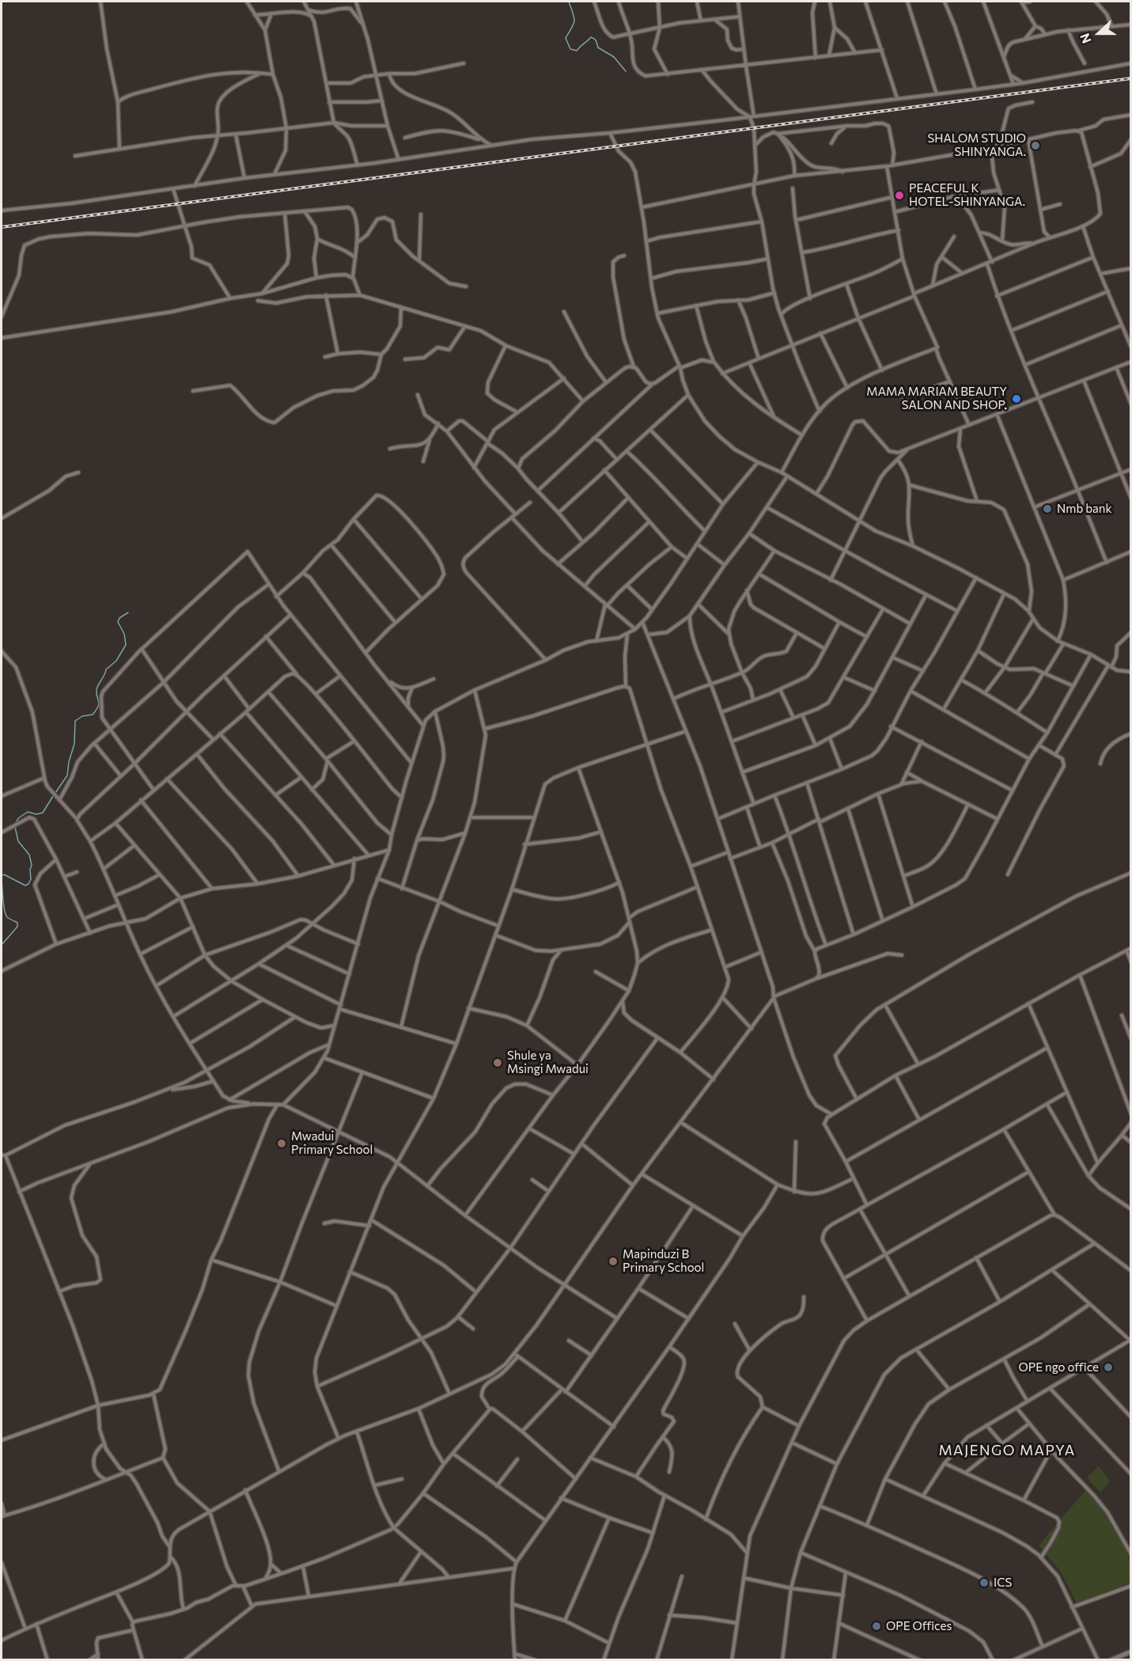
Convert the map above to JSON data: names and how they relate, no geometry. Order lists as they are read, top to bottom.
{
  "districts": ["MAJENGO MAPYA"],
  "places": [
    "SHALOM STUDIO SHINYANGA.",
    "PEACEFUL K HOTEL-SHINYANGA.",
    "MAMA MARIAM BEAUTY SALON AND SHOP.",
    "Nmb bank",
    "Shule ya Msingi Mwadui",
    "Mwadui Primary School",
    "Mapinduzi B Primary School",
    "OPE ngo office",
    "ICS",
    "OPE Offices"
  ],
  "north": "left"
}
